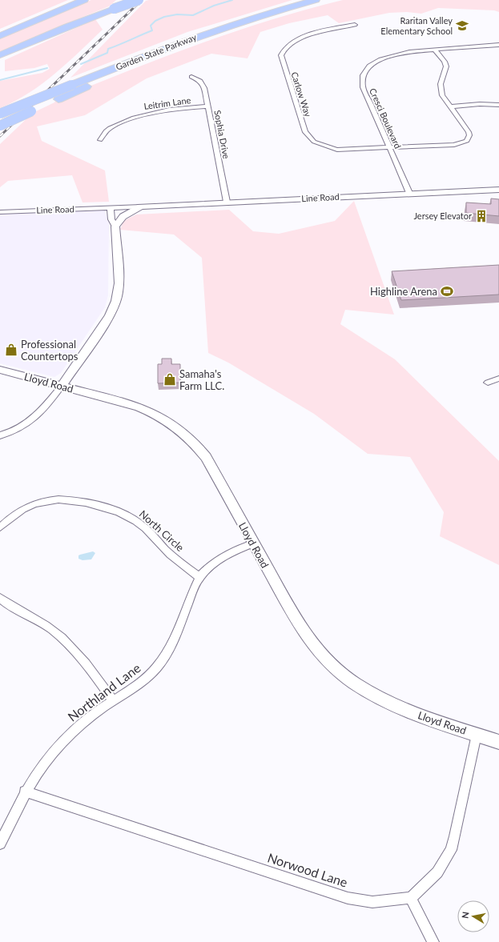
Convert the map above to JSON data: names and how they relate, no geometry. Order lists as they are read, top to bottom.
{
  "streets": {
    "highway": ["Garden State Parkway"],
    "street": [
      "Carlow Way",
      "Leitrim Lane",
      "Cresci Boulevard",
      "Sophia Drive",
      "Line Road",
      "Lloyd Road",
      "North Circle",
      "Northland Lane",
      "Norwood Lane"
    ]
  },
  "crossings": [
    ["Carlow Way", "Cresci Boulevard"],
    ["Leitrim Lane", "Sophia Drive"],
    ["Cresci Boulevard", "Line Road"],
    ["Sophia Drive", "Line Road"],
    ["Lloyd Road", "Northland Lane"],
    ["North Circle", "Northland Lane"],
    ["Northland Lane", "Norwood Lane"]
  ],
  "places": {
    "school or university": ["Raritan Valley Elementary School"],
    "building": ["Jersey Elevator"],
    "sports": ["Highline Arena"],
    "shop": ["Professional Countertops", "Samaha's Farm LLC."]
  },
  "north": "left"
}
